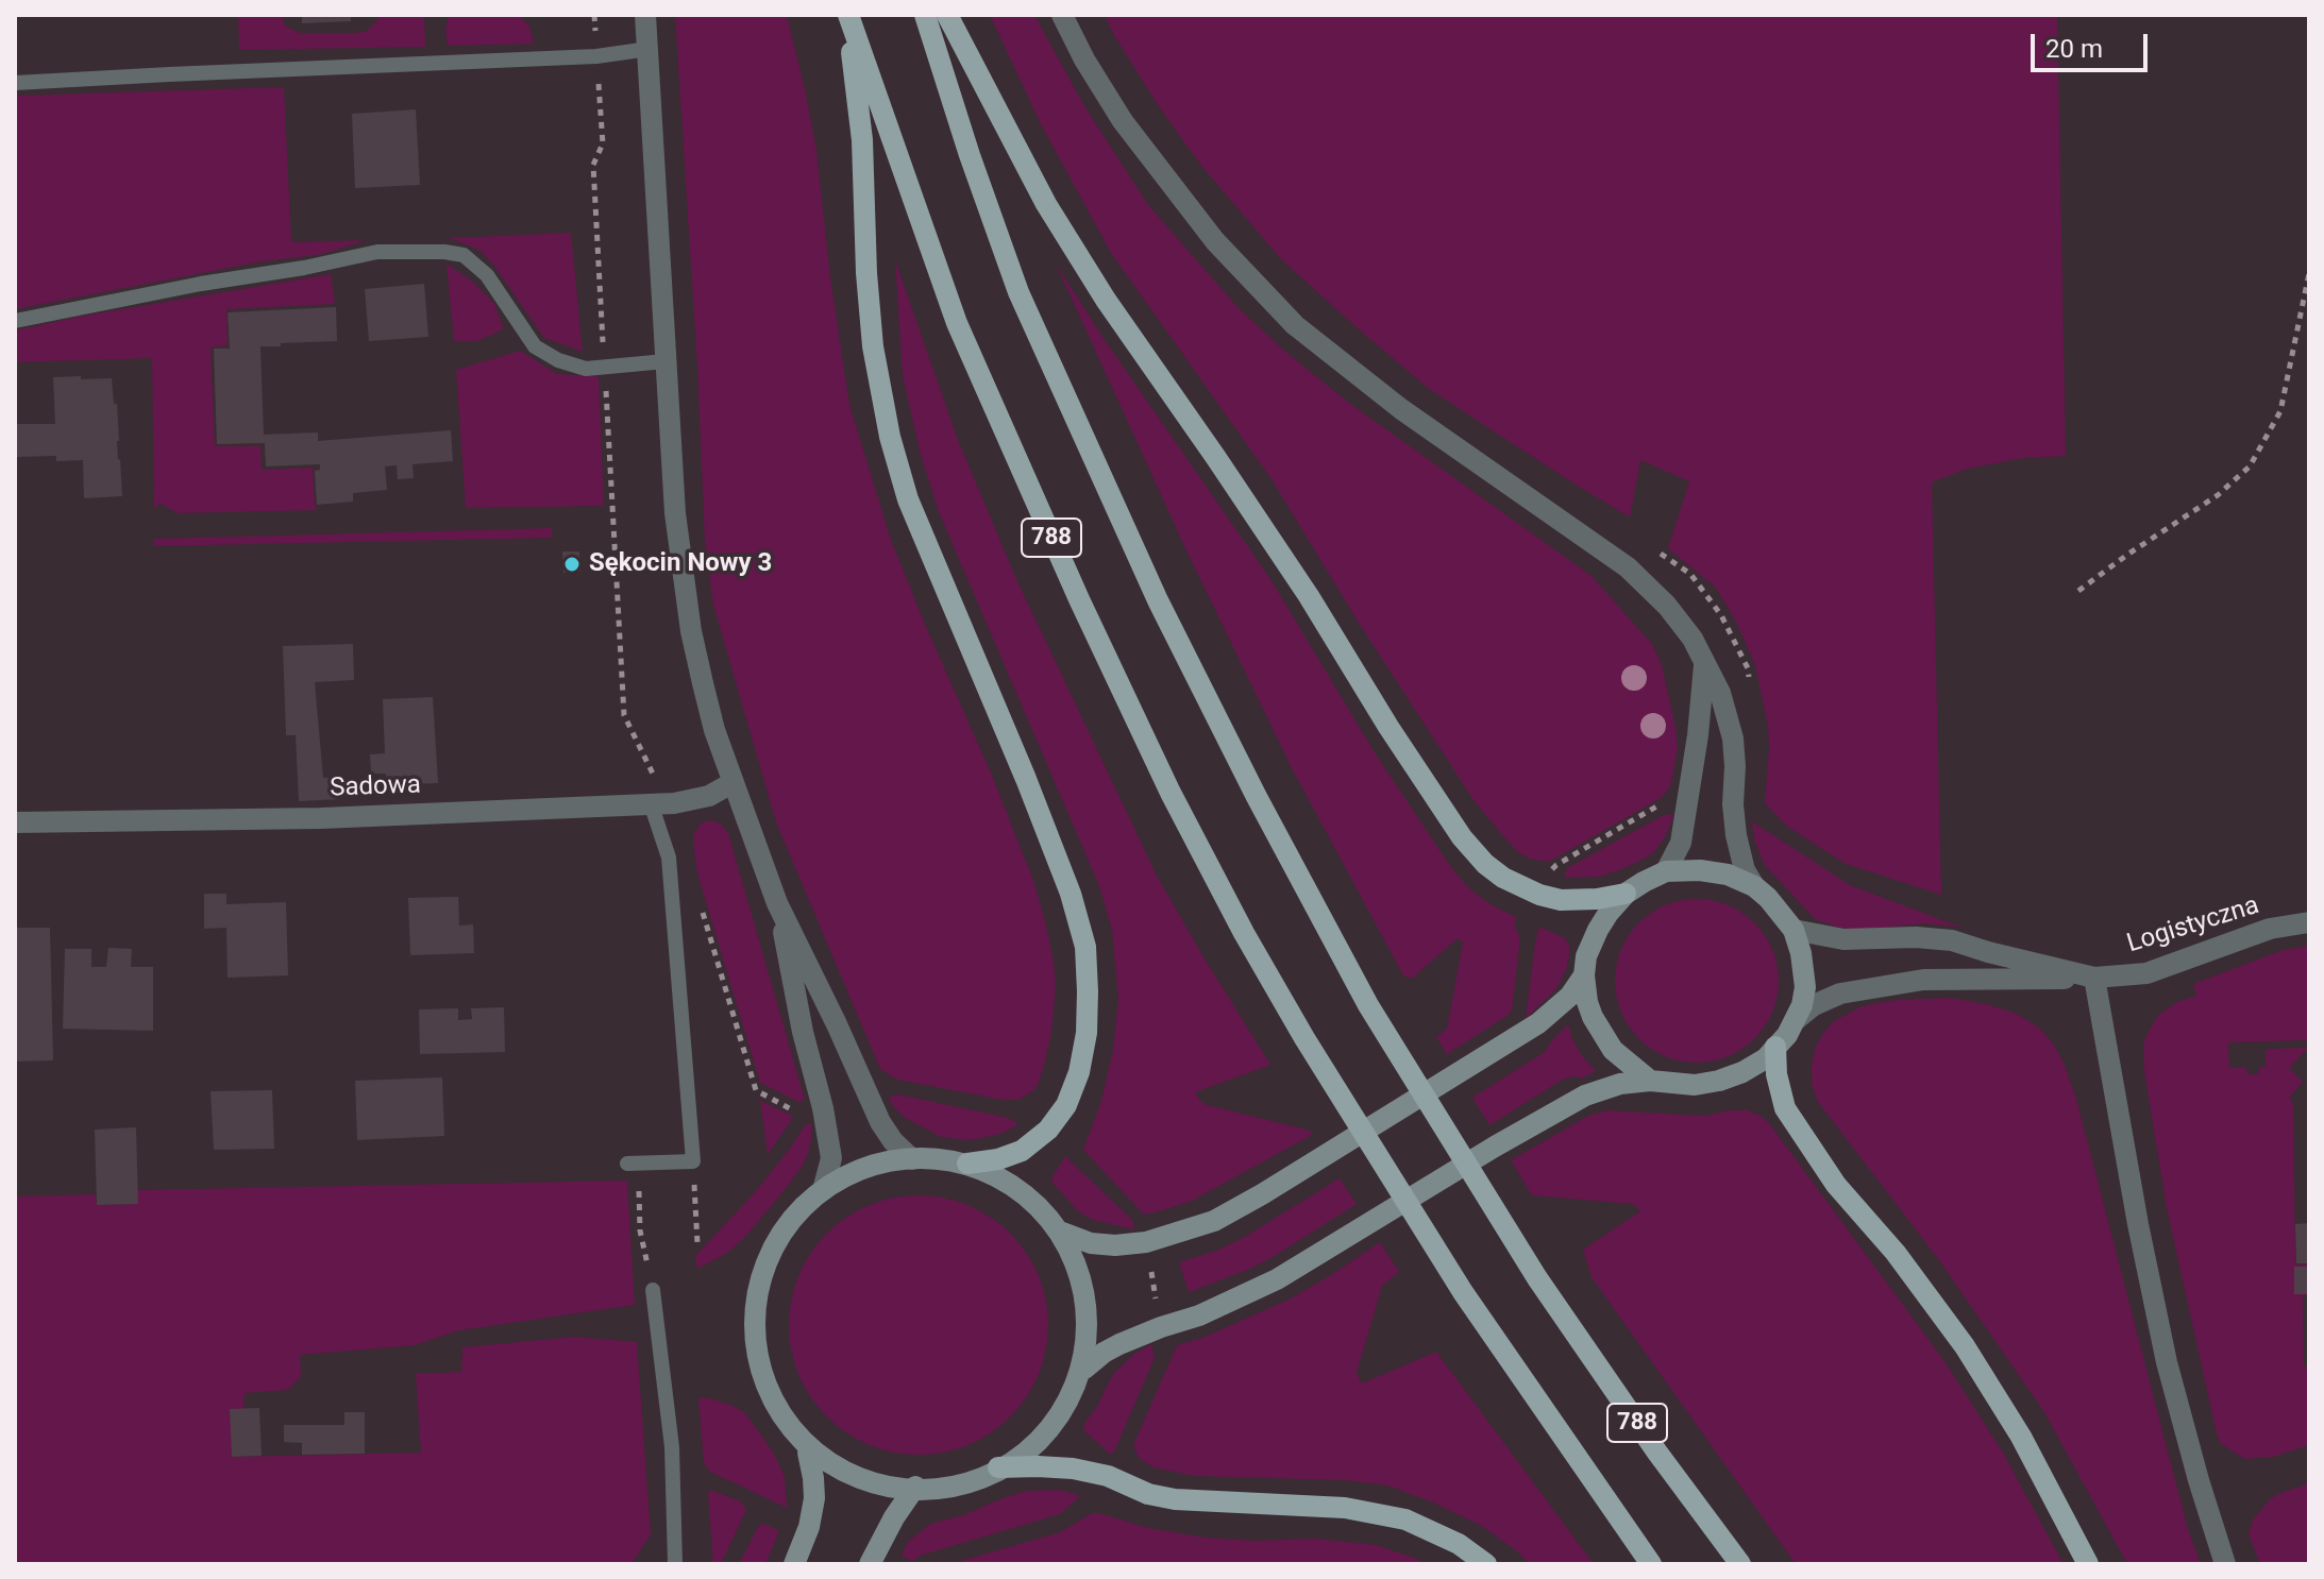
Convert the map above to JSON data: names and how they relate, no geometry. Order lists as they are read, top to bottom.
{
  "streets": {
    "main road": ["788"],
    "street": ["Sadowa", "Logistyczna"]
  },
  "places": ["Sękocin Nowy 3"],
  "scale_bar": "20 m"
}
